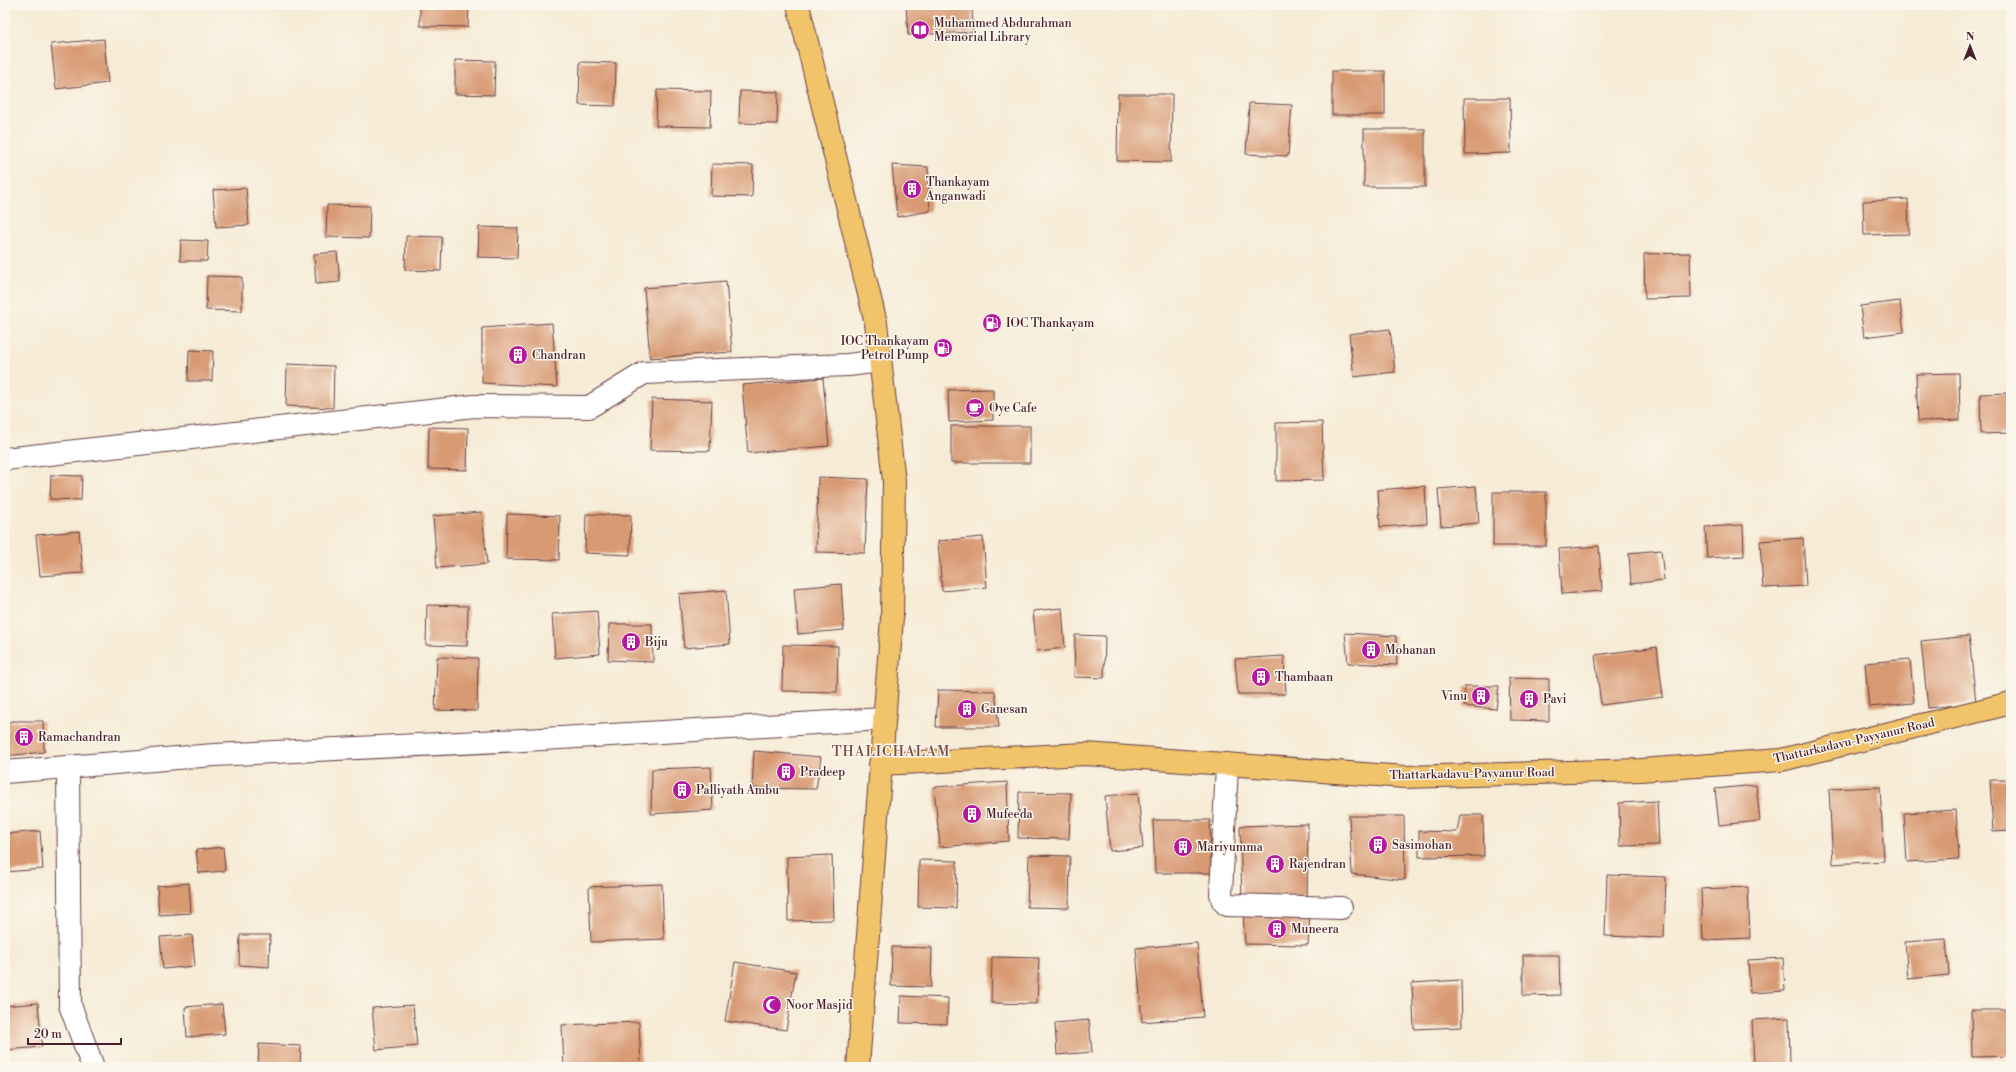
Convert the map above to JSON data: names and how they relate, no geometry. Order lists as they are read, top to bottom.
{
  "streets": {
    "main road": ["Thattarkadavu-Payyanur Road"]
  },
  "districts": ["THALICHALAM"],
  "places": {
    "library": ["Muhammed Abdurahman Memorial Library"],
    "building": [
      "Thankayam Anganwadi",
      "Chandran",
      "Biju",
      "Mohanan",
      "Thambaan",
      "Vinu",
      "Pavi",
      "Ganesan",
      "Ramachandran",
      "Pradeep",
      "Palliyath Ambu",
      "Mufeeda",
      "Sasimohan",
      "Mariyumma",
      "Rajendran",
      "Muneera"
    ],
    "fuel station": ["IOC Thankayam", "IOC Thankayam Petrol Pump"],
    "cafe": ["Oye Cafe"],
    "mosque": ["Noor Masjid"]
  },
  "scale_bar": "20 m",
  "north": "top"
}
